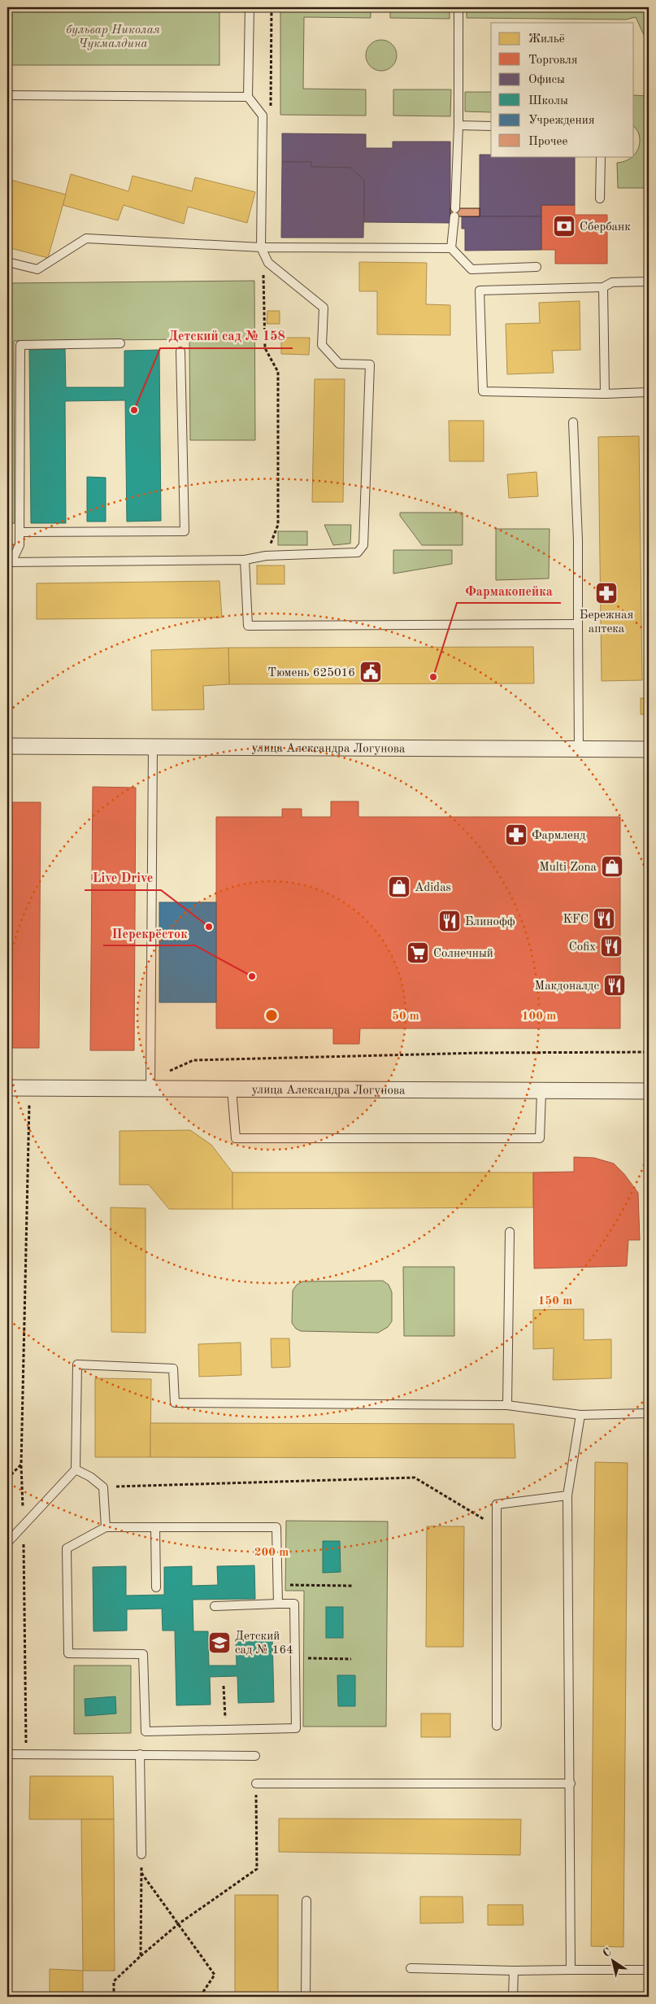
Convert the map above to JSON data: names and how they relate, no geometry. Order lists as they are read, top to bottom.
{
  "streets": {
    "street": ["улица Александра Логунова"]
  },
  "parks": ["бульвар Николая Чукмалдина"],
  "places": {
    "bank": ["Сбербанк"],
    "other": [
      "Детский сад № 158",
      "Фармакопейка",
      "Live Drive",
      "Перекрёсток"
    ],
    "pharmacy": ["Бережная аптека", "Фармленд"],
    "public building": ["Тюмень 625016"],
    "shop": ["Multi Zona", "Adidas"],
    "restaurant": [
      "KFC",
      "Блинофф",
      "Cofix",
      "Макдоналдс"
    ],
    "supermarket": ["Солнечный"],
    "school or university": ["Детский сад № 164"]
  },
  "legend": [
    "Жильё",
    "Торговля",
    "Офисы",
    "Школы",
    "Учреждения",
    "Прочее"
  ],
  "north": "top left",
  "rings": [
    "50 m",
    "100 m",
    "150 m",
    "200 m"
  ]
}
